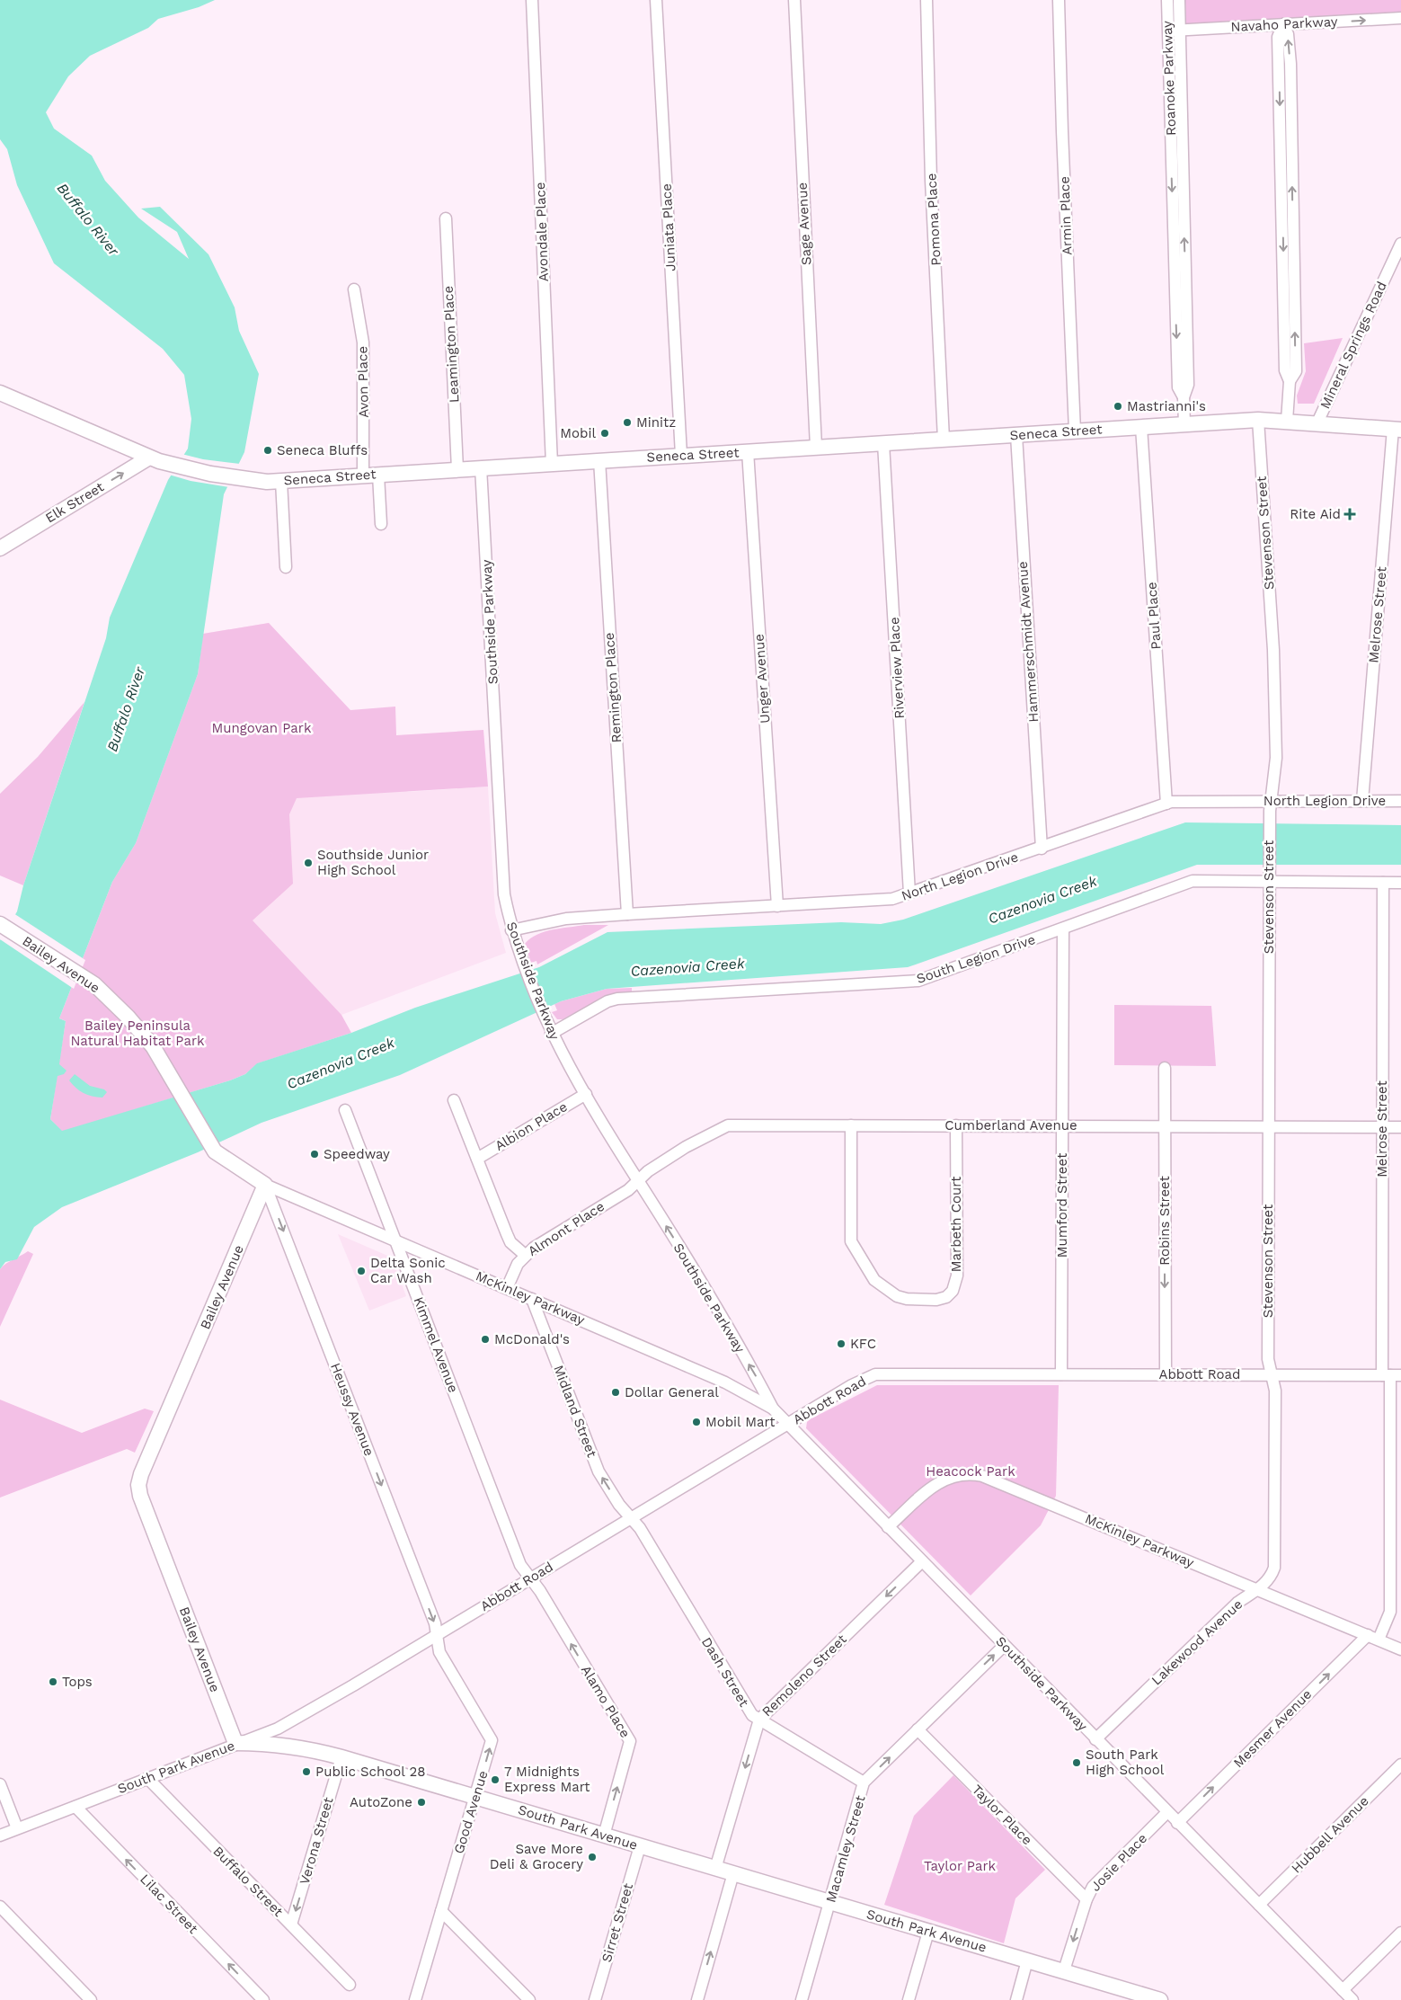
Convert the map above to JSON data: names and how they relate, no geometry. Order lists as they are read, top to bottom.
{
  "streets": {
    "main road": [
      "Seneca Street",
      "Elk Street",
      "Bailey Avenue",
      "South Park Avenue"
    ],
    "street": [
      "Navaho Parkway",
      "Roanoke Parkway",
      "Armin Place",
      "Pomona Place",
      "Sage Avenue",
      "Juniata Place",
      "Avondale Place",
      "Leamington Place",
      "Mineral Springs Road",
      "Avon Place",
      "Stevenson Street",
      "Melrose Street",
      "Paul Place",
      "Southside Parkway",
      "Hammerschmidt Avenue",
      "Riverview Place",
      "Unger Avenue",
      "Remington Place",
      "North Legion Drive",
      "South Legion Drive",
      "Cumberland Avenue",
      "Albion Place",
      "Mumford Street",
      "Robins Street",
      "Marbeth Court",
      "Almont Place",
      "McKinley Parkway",
      "Kimmel Avenue",
      "Abbott Road",
      "Heussy Avenue",
      "Midland Street",
      "Lakewood Avenue",
      "Dash Street",
      "Remoleno Street",
      "Alamo Place",
      "Mesmer Avenue",
      "Good Avenue",
      "Taylor Place",
      "Hubbell Avenue",
      "Verona Street",
      "Macamley Street",
      "Josie Place",
      "Buffalo Street",
      "Lilac Street",
      "Sirret Street"
    ]
  },
  "crossings": [
    ["Navaho Parkway", "Roanoke Parkway"],
    ["Roanoke Parkway", "Seneca Street"],
    ["Armin Place", "Seneca Street"],
    ["Pomona Place", "Seneca Street"],
    ["Sage Avenue", "Seneca Street"],
    ["Juniata Place", "Seneca Street"],
    ["Avondale Place", "Seneca Street"],
    ["Leamington Place", "Seneca Street"],
    ["Mineral Springs Road", "Seneca Street"],
    ["Avon Place", "Seneca Street"],
    ["Seneca Street", "Elk Street"],
    ["Seneca Street", "Stevenson Street"],
    ["Seneca Street", "Melrose Street"],
    ["Seneca Street", "Paul Place"],
    ["Seneca Street", "Southside Parkway"],
    ["Seneca Street", "Hammerschmidt Avenue"],
    ["Seneca Street", "Riverview Place"],
    ["Seneca Street", "Unger Avenue"],
    ["Seneca Street", "Remington Place"],
    ["Stevenson Street", "North Legion Drive"],
    ["Stevenson Street", "South Legion Drive"],
    ["Stevenson Street", "Cumberland Avenue"],
    ["Stevenson Street", "Abbott Road"],
    ["Stevenson Street", "Lakewood Avenue"],
    ["Melrose Street", "North Legion Drive"],
    ["Melrose Street", "South Legion Drive"],
    ["Melrose Street", "Cumberland Avenue"],
    ["Melrose Street", "McKinley Parkway"],
    ["Melrose Street", "Abbott Road"],
    ["Melrose Street", "Mesmer Avenue"],
    ["Paul Place", "North Legion Drive"],
    ["Southside Parkway", "North Legion Drive"],
    ["Southside Parkway", "South Legion Drive"],
    ["Southside Parkway", "Cumberland Avenue"],
    ["Southside Parkway", "Albion Place"],
    ["Southside Parkway", "Almont Place"],
    ["Southside Parkway", "McKinley Parkway"],
    ["Southside Parkway", "Abbott Road"],
    ["Southside Parkway", "Lakewood Avenue"],
    ["Southside Parkway", "Remoleno Street"],
    ["Southside Parkway", "Mesmer Avenue"],
    ["Southside Parkway", "Hubbell Avenue"],
    ["Southside Parkway", "Macamley Street"],
    ["Southside Parkway", "Josie Place"],
    ["Hammerschmidt Avenue", "North Legion Drive"],
    ["Riverview Place", "North Legion Drive"],
    ["Unger Avenue", "North Legion Drive"],
    ["Remington Place", "North Legion Drive"],
    ["South Legion Drive", "Mumford Street"],
    ["Bailey Avenue", "McKinley Parkway"],
    ["Bailey Avenue", "Abbott Road"],
    ["Bailey Avenue", "Heussy Avenue"],
    ["Bailey Avenue", "South Park Avenue"],
    ["Cumberland Avenue", "Mumford Street"],
    ["Cumberland Avenue", "Robins Street"],
    ["Cumberland Avenue", "Marbeth Court"],
    ["Cumberland Avenue", "Almont Place"],
    ["Mumford Street", "Abbott Road"],
    ["Robins Street", "Abbott Road"],
    ["Almont Place", "McKinley Parkway"],
    ["McKinley Parkway", "Kimmel Avenue"],
    ["McKinley Parkway", "Abbott Road"],
    ["McKinley Parkway", "Heussy Avenue"],
    ["McKinley Parkway", "Midland Street"],
    ["McKinley Parkway", "Lakewood Avenue"],
    ["McKinley Parkway", "Mesmer Avenue"],
    ["Kimmel Avenue", "Abbott Road"],
    ["Kimmel Avenue", "Alamo Place"],
    ["Abbott Road", "Heussy Avenue"],
    ["Abbott Road", "Midland Street"],
    ["Abbott Road", "Lakewood Avenue"],
    ["Abbott Road", "Dash Street"],
    ["Abbott Road", "Alamo Place"],
    ["Abbott Road", "South Park Avenue"],
    ["Abbott Road", "Good Avenue"],
    ["Heussy Avenue", "Good Avenue"],
    ["Midland Street", "Dash Street"],
    ["Dash Street", "Remoleno Street"],
    ["Dash Street", "Macamley Street"],
    ["Remoleno Street", "South Park Avenue"],
    ["Alamo Place", "South Park Avenue"],
    ["South Park Avenue", "Good Avenue"],
    ["South Park Avenue", "Verona Street"],
    ["South Park Avenue", "Macamley Street"],
    ["South Park Avenue", "Josie Place"],
    ["South Park Avenue", "Buffalo Street"],
    ["South Park Avenue", "Lilac Street"],
    ["South Park Avenue", "Sirret Street"],
    ["Taylor Place", "Macamley Street"],
    ["Taylor Place", "Josie Place"],
    ["Verona Street", "Buffalo Street"]
  ],
  "one_way": [
    "Navaho Parkway",
    "Elk Street",
    "Robins Street",
    "Heussy Avenue",
    "Midland Street",
    "Remoleno Street",
    "Alamo Place",
    "Mesmer Avenue",
    "Good Avenue",
    "Verona Street",
    "Macamley Street",
    "Josie Place",
    "Lilac Street"
  ],
  "water": ["Buffalo River", "Cazenovia Creek"],
  "parks": [
    "Mungovan Park",
    "Bailey Peninsula Natural Habitat Park",
    "Heacock Park",
    "Taylor Park"
  ],
  "places": {
    "other": [
      "Mastrianni's",
      "Minitz",
      "Mobil",
      "Seneca Bluffs",
      "Southside Junior High School",
      "Speedway",
      "Delta Sonic Car Wash",
      "McDonald's",
      "KFC",
      "Dollar General",
      "Mobil Mart",
      "Tops",
      "South Park High School",
      "Public School 28",
      "7 Midnights Express Mart",
      "AutoZone",
      "Save More Deli & Grocery"
    ],
    "health": ["Rite Aid"]
  }
}
